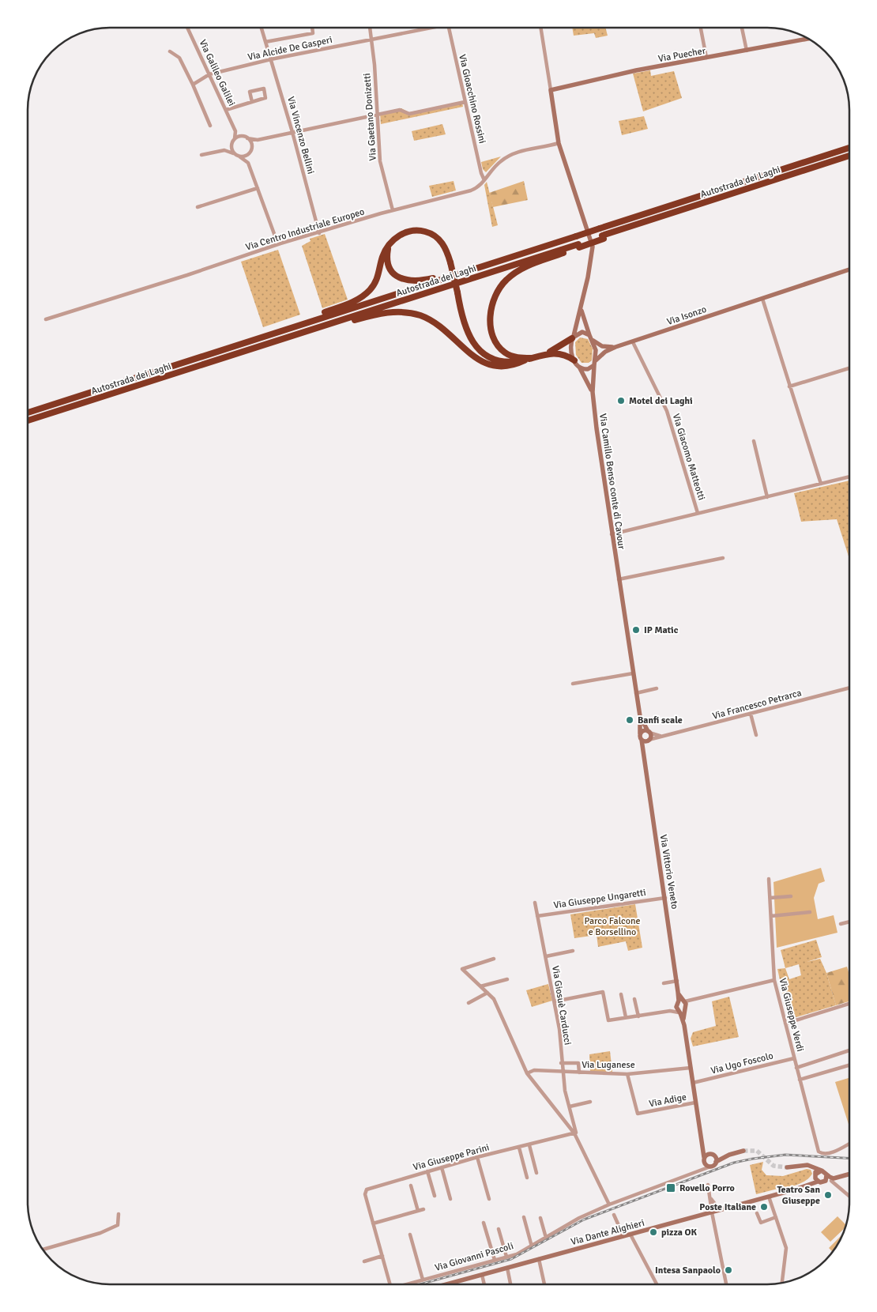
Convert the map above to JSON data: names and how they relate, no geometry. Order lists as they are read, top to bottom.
{
  "streets": {
    "highway": ["Autostrada dei Laghi"],
    "street": [
      "Via Alcide De Gasperi",
      "Via Puecher",
      "Via Galileo Galilei",
      "Via Gioacchino Rossini",
      "Via Gaetano Donizetti",
      "Via Vincenzo Bellini",
      "Via Centro Industriale Europeo",
      "Via Isonzo",
      "Via Giacomo Matteotti",
      "Via Camillo Benso conte di Cavour",
      "Via Francesco Petrarca",
      "Via Vittorio Veneto",
      "Via Giuseppe Ungaretti",
      "Via Giosuè Carducci",
      "Via Giuseppe Verdi",
      "Via Ugo Foscolo",
      "Via Luganese",
      "Via Adige",
      "Via Giuseppe Parini",
      "Via Dante Alighieri",
      "Via Giovanni Pascoli"
    ]
  },
  "crossings": [
    ["Via Alcide De Gasperi", "Via Galileo Galilei"],
    ["Via Alcide De Gasperi", "Via Gaetano Donizetti"],
    ["Via Alcide De Gasperi", "Via Vincenzo Bellini"],
    ["Via Galileo Galilei", "Via Gioacchino Rossini"],
    ["Via Galileo Galilei", "Via Gaetano Donizetti"],
    ["Via Galileo Galilei", "Via Vincenzo Bellini"],
    ["Via Gioacchino Rossini", "Via Centro Industriale Europeo"],
    ["Via Gaetano Donizetti", "Via Centro Industriale Europeo"],
    ["Via Vincenzo Bellini", "Via Centro Industriale Europeo"],
    ["Via Isonzo", "Via Giacomo Matteotti"],
    ["Via Isonzo", "Via Camillo Benso conte di Cavour"],
    ["Via Francesco Petrarca", "Via Vittorio Veneto"],
    ["Via Vittorio Veneto", "Via Giuseppe Ungaretti"],
    ["Via Giuseppe Ungaretti", "Via Giosuè Carducci"],
    ["Via Giosuè Carducci", "Via Luganese"],
    ["Via Giosuè Carducci", "Via Giuseppe Parini"],
    ["Via Giuseppe Verdi", "Via Ugo Foscolo"],
    ["Via Luganese", "Via Adige"]
  ],
  "parks": ["Parco Falcone e Borsellino"],
  "places": {
    "other": [
      "Motel dei Laghi",
      "IP Matic",
      "Banfi scale",
      "Teatro San Giuseppe",
      "Poste Italiane",
      "pizza OK",
      "Intesa Sanpaolo"
    ],
    "transit": ["Rovello Porro"]
  }
}
